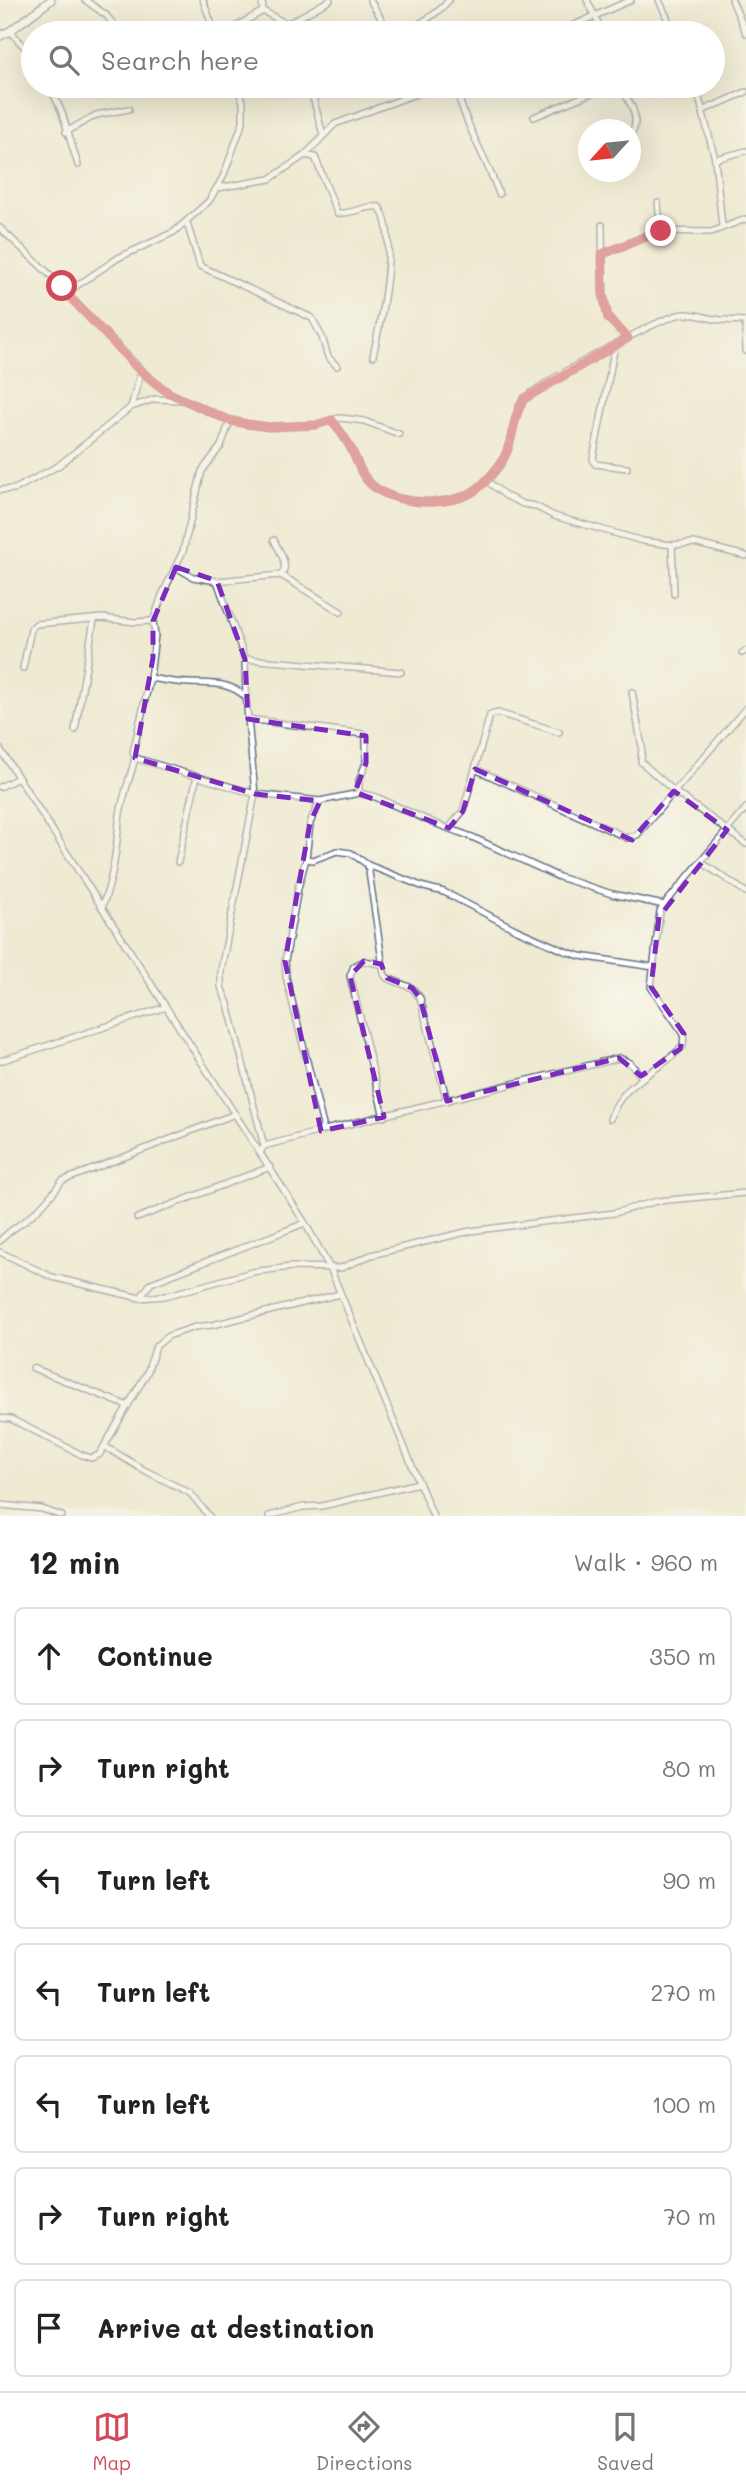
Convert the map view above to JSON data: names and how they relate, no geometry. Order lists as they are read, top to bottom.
{
  "north": "bottom left",
  "page": {
    "search": "Search here",
    "heading": ["12 min", "Walk · 960 m"],
    "list": [
      ["Continue", "350 m"],
      ["Turn right", "80 m"],
      ["Turn left", "90 m"],
      ["Turn left", "270 m"],
      ["Turn left", "100 m"],
      ["Turn right", "70 m"],
      "Arrive at destination"
    ],
    "nav": ["Map", "Directions", "Saved"]
  }
}
